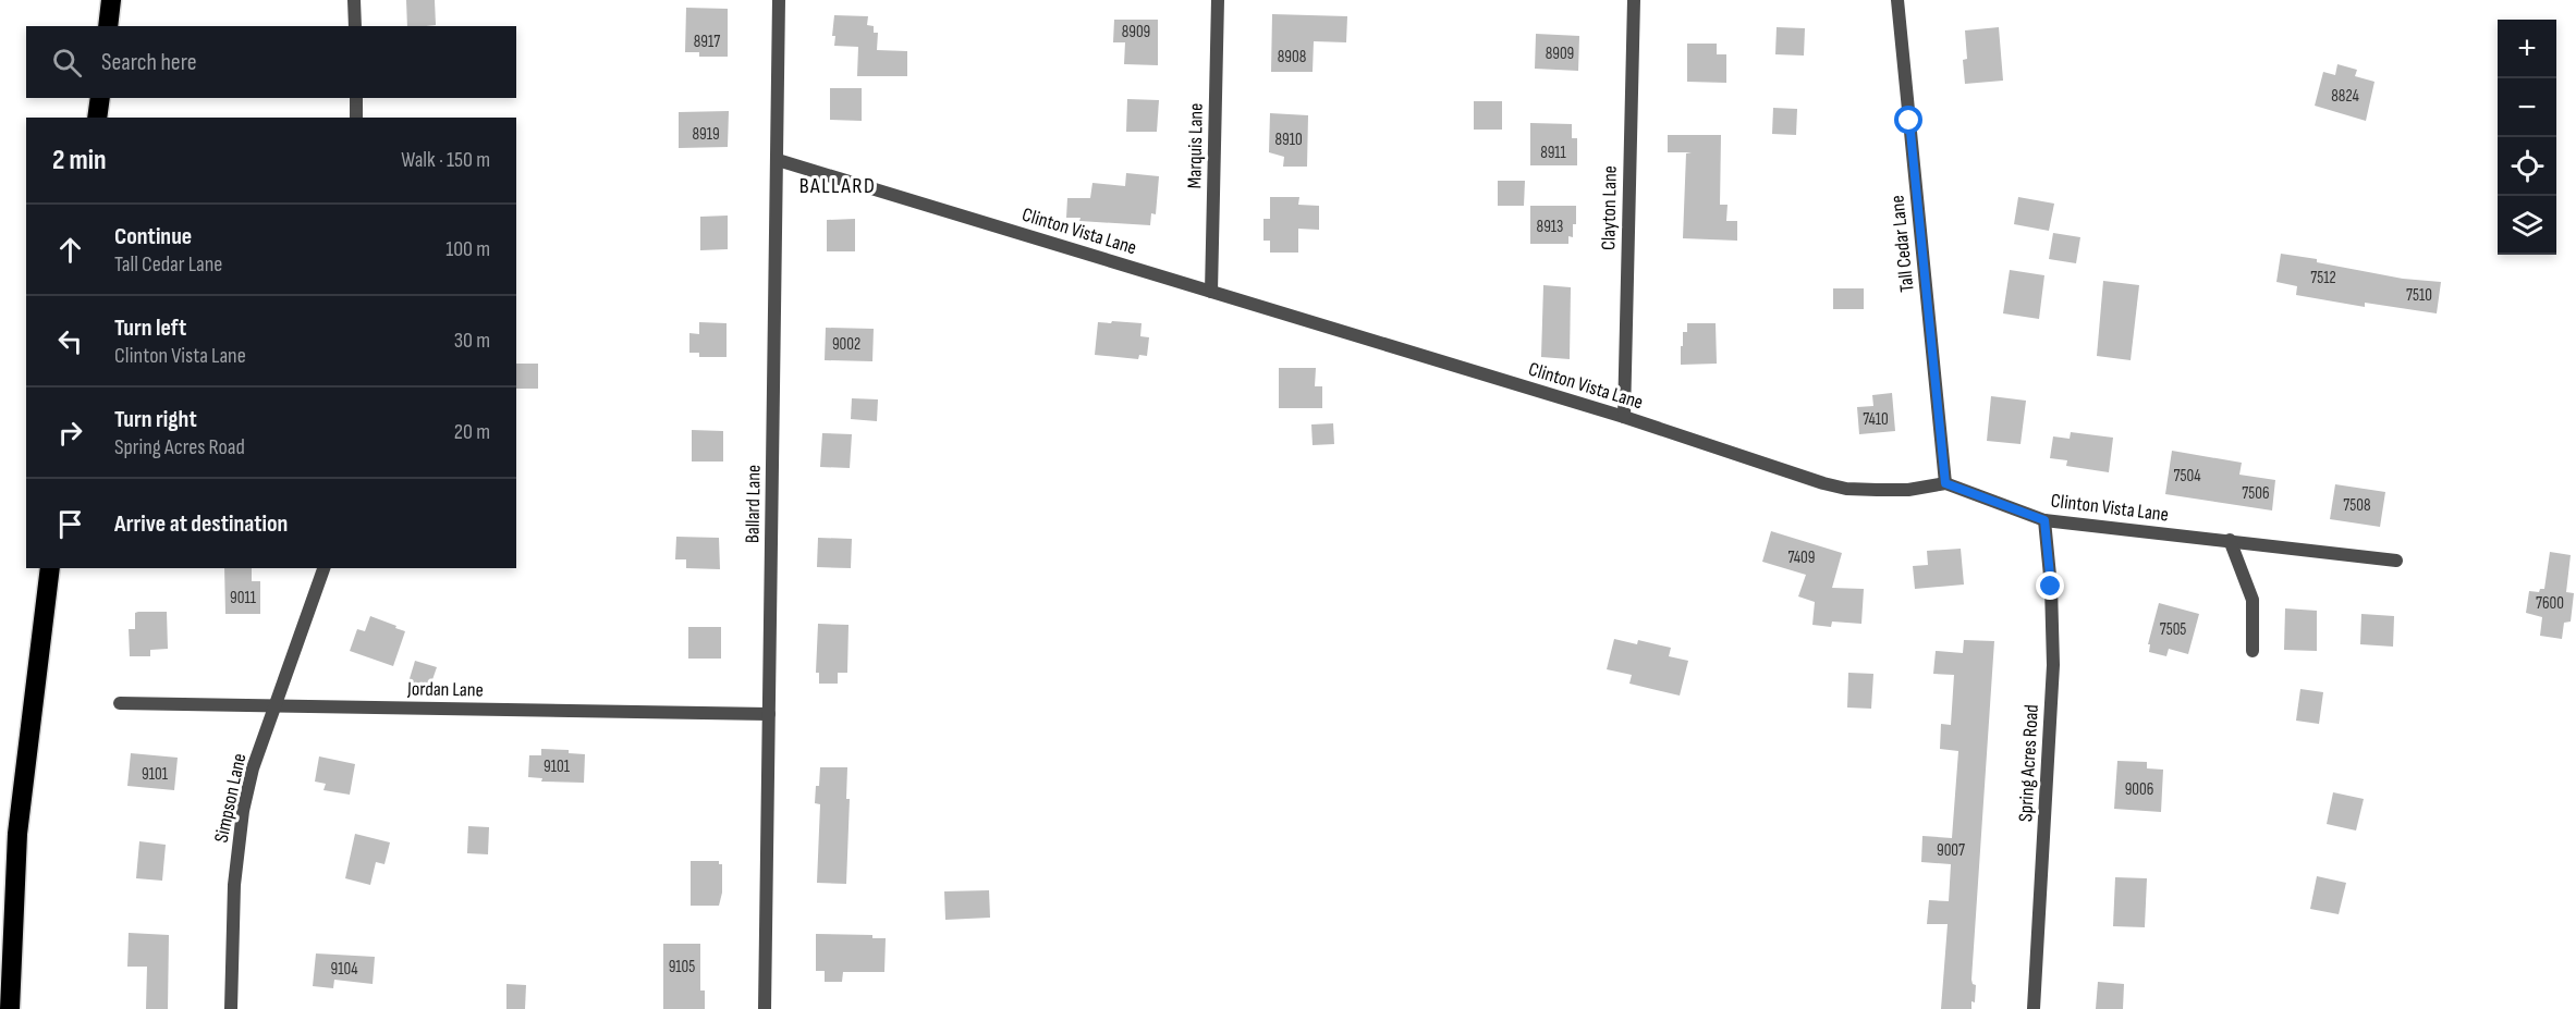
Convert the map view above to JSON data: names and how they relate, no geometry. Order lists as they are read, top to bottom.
{
  "streets": {
    "street": [
      "Marquis Lane",
      "Clayton Lane",
      "Clinton Vista Lane",
      "Tall Cedar Lane",
      "Ballard Lane",
      "Jordan Lane",
      "Spring Acres Road",
      "Simpson Lane"
    ]
  },
  "crossings": [
    ["Marquis Lane", "Clinton Vista Lane"],
    ["Clayton Lane", "Clinton Vista Lane"],
    ["Clinton Vista Lane", "Tall Cedar Lane"],
    ["Clinton Vista Lane", "Ballard Lane"],
    ["Clinton Vista Lane", "Spring Acres Road"],
    ["Ballard Lane", "Jordan Lane"],
    ["Jordan Lane", "Simpson Lane"]
  ],
  "districts": ["BALLARD"],
  "house_numbers": [
    "8909",
    "8917",
    "8909",
    "8908",
    "8824",
    "8919",
    "8910",
    "8911",
    "8913",
    "7512",
    "7510",
    "9002",
    "7410",
    "7504",
    "7506",
    "7508",
    "7409",
    "9011",
    "7600",
    "7505",
    "9101",
    "9101",
    "9006",
    "9007",
    "9105",
    "9104"
  ],
  "page": {
    "map_buttons": ["+", "−"],
    "search": "Search here",
    "heading": ["2 min", "Walk · 150 m"],
    "list": [
      ["Continue", "Tall Cedar Lane", "100 m"],
      ["Turn left", "Clinton Vista Lane", "30 m"],
      ["Turn right", "Spring Acres Road", "20 m"],
      "Arrive at destination"
    ]
  }
}
